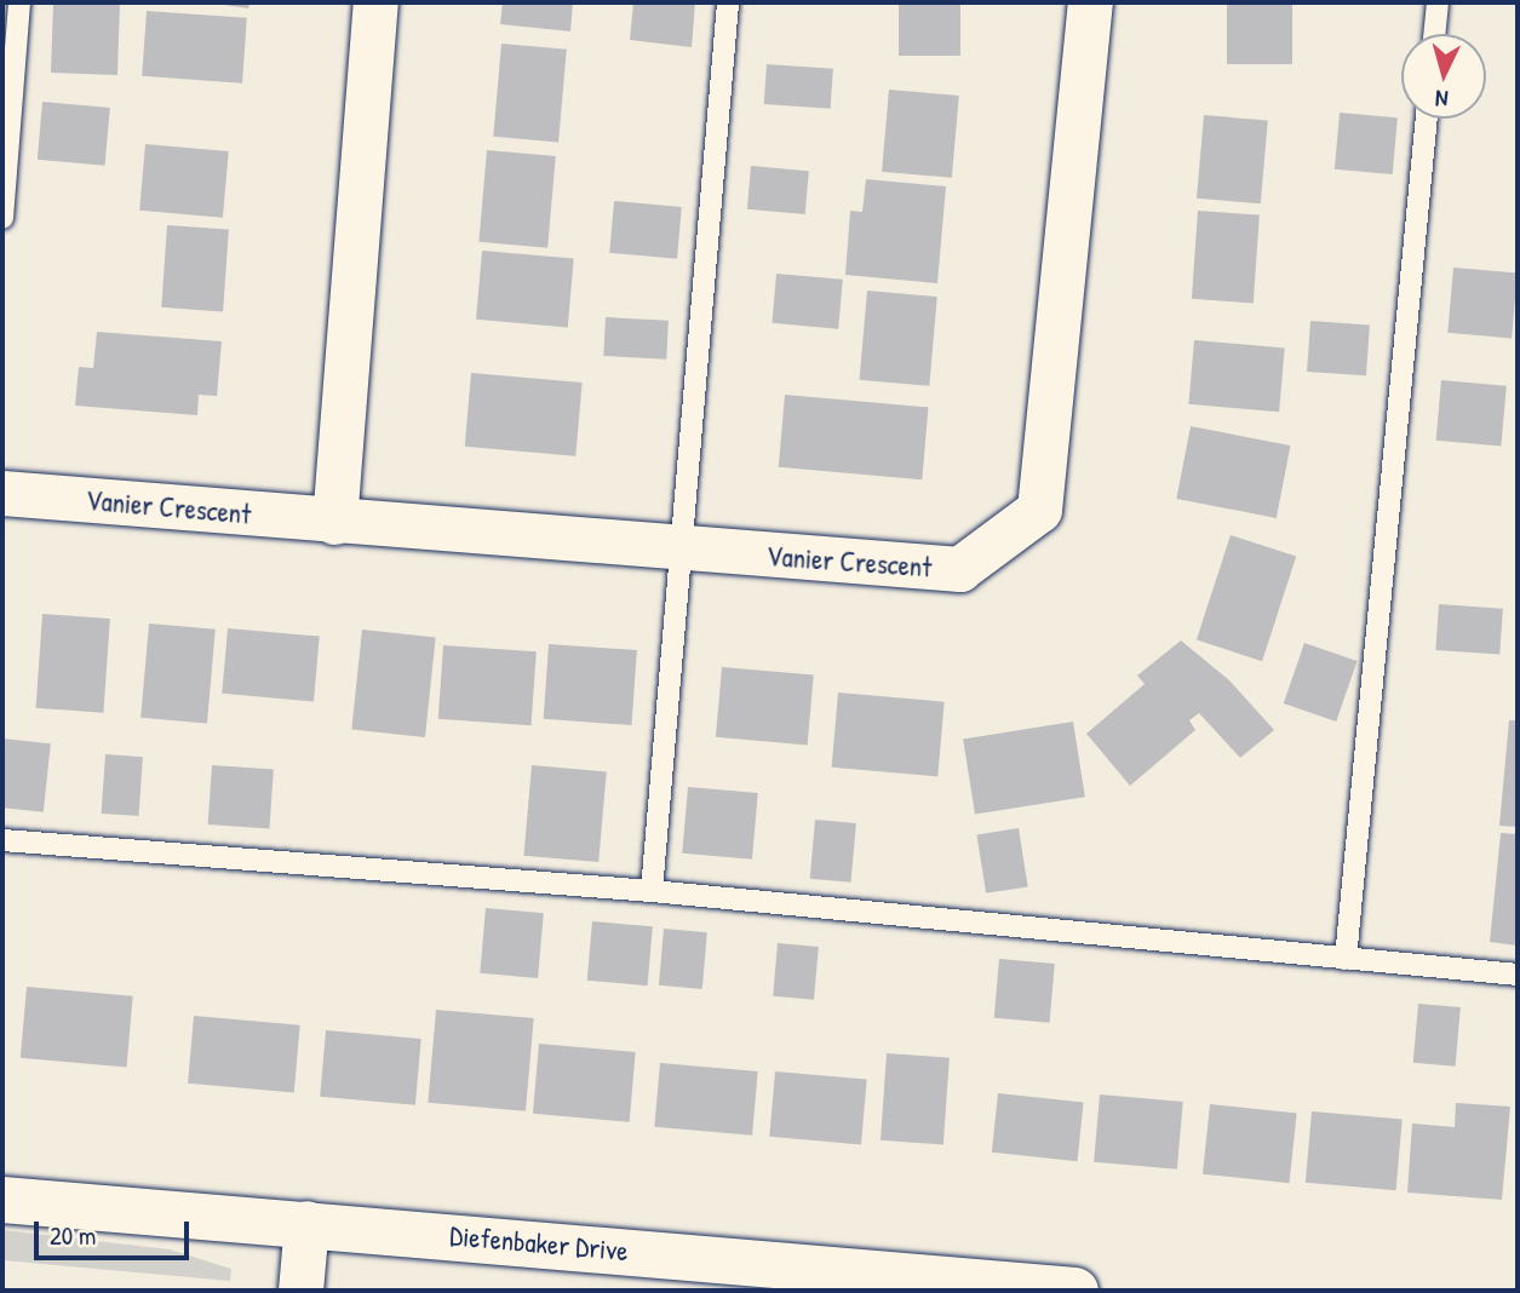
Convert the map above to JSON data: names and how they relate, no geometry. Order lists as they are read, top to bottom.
{
  "streets": {
    "street": ["Vanier Crescent", "Diefenbaker Drive"]
  },
  "scale_bar": "20 m",
  "north": "bottom"
}
